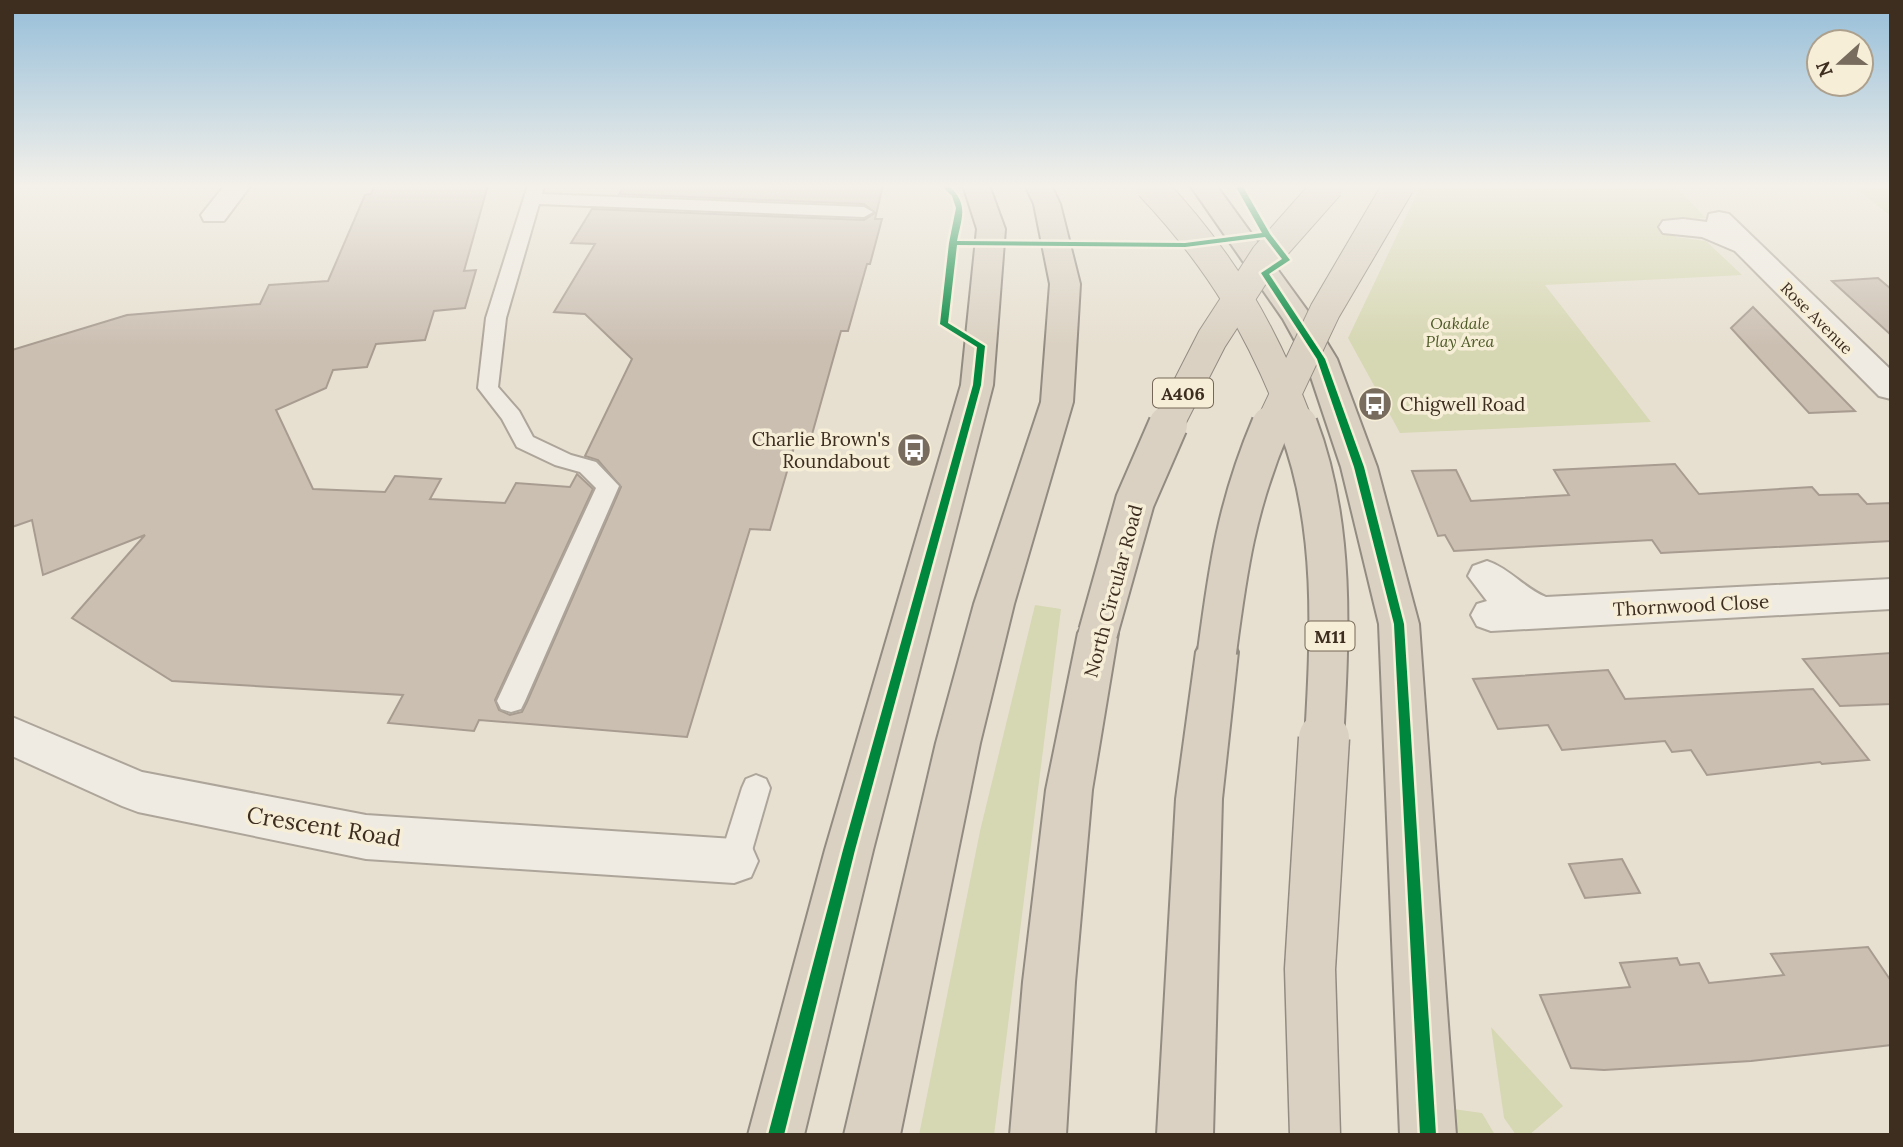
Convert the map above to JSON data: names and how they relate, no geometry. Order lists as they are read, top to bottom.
{
  "streets": {
    "highway": ["A406", "North Circular Road", "M11"],
    "street": ["Rose Avenue", "Thornwood Close", "Crescent Road"]
  },
  "parks": ["Oakdale Play Area"],
  "places": {
    "bus stop": ["Chigwell Road", "Charlie Brown's Roundabout"]
  },
  "north": "left"
}
